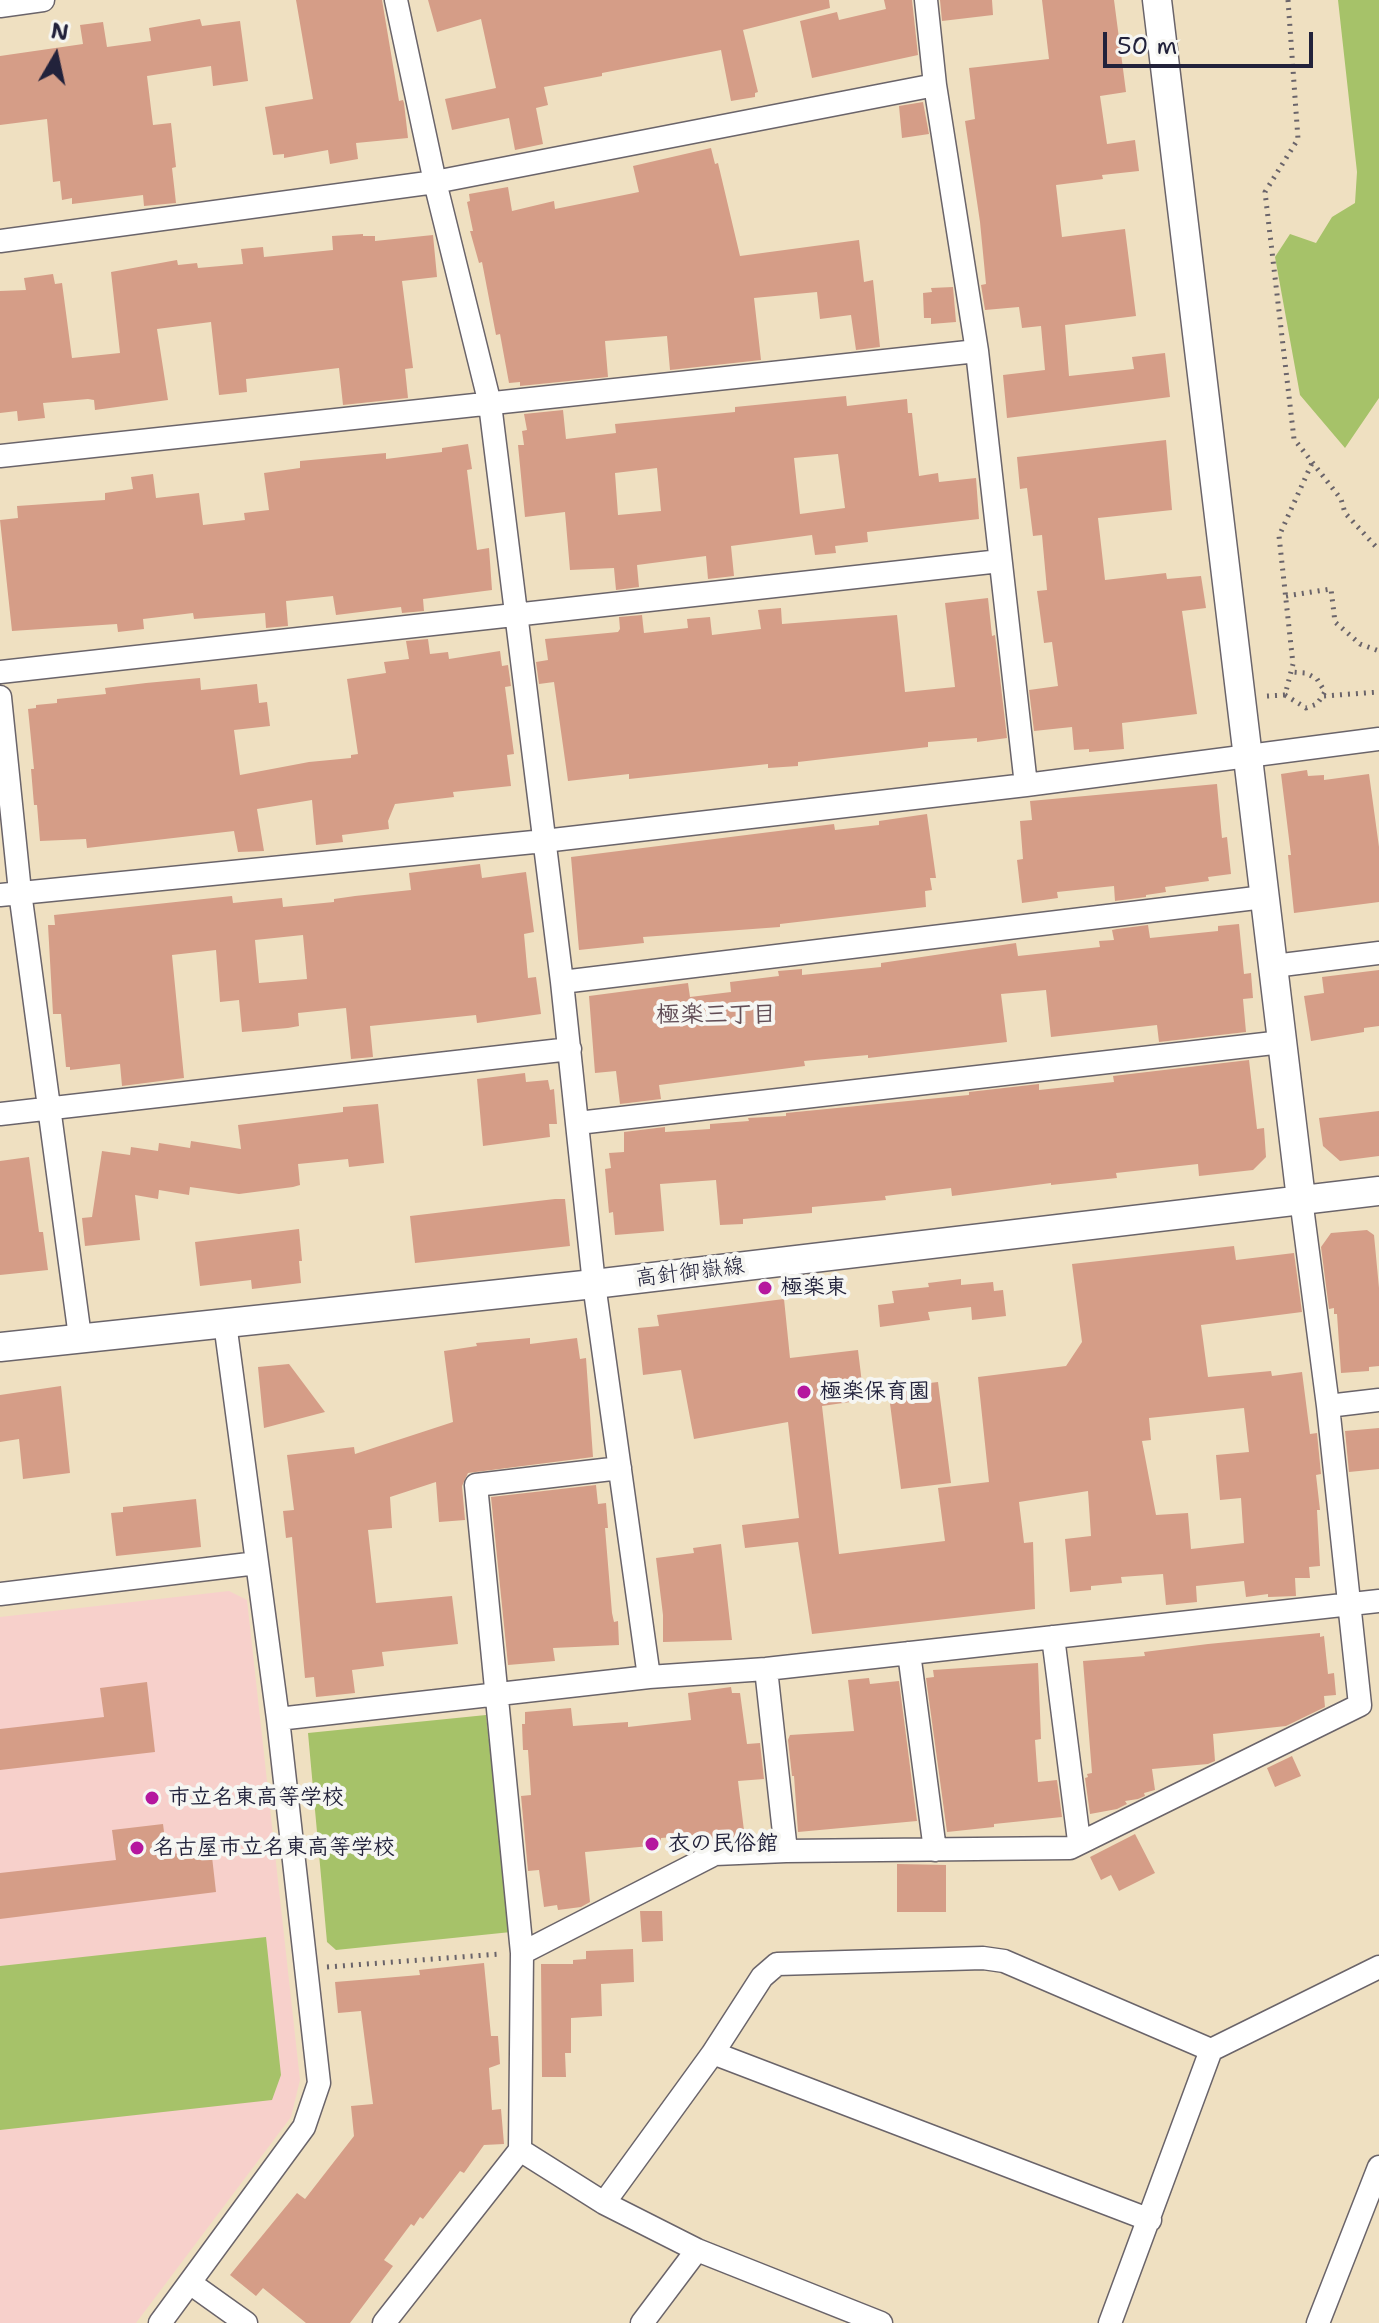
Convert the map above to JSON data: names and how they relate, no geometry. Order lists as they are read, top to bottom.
{
  "streets": {
    "street": ["高針御嶽線"]
  },
  "districts": ["極楽三丁目"],
  "places": [
    "極楽東",
    "極楽保育園",
    "市立名東高等学校",
    "衣の民俗館",
    "名古屋市立名東高等学校"
  ],
  "scale_bar": "50 m",
  "north": "top"
}
